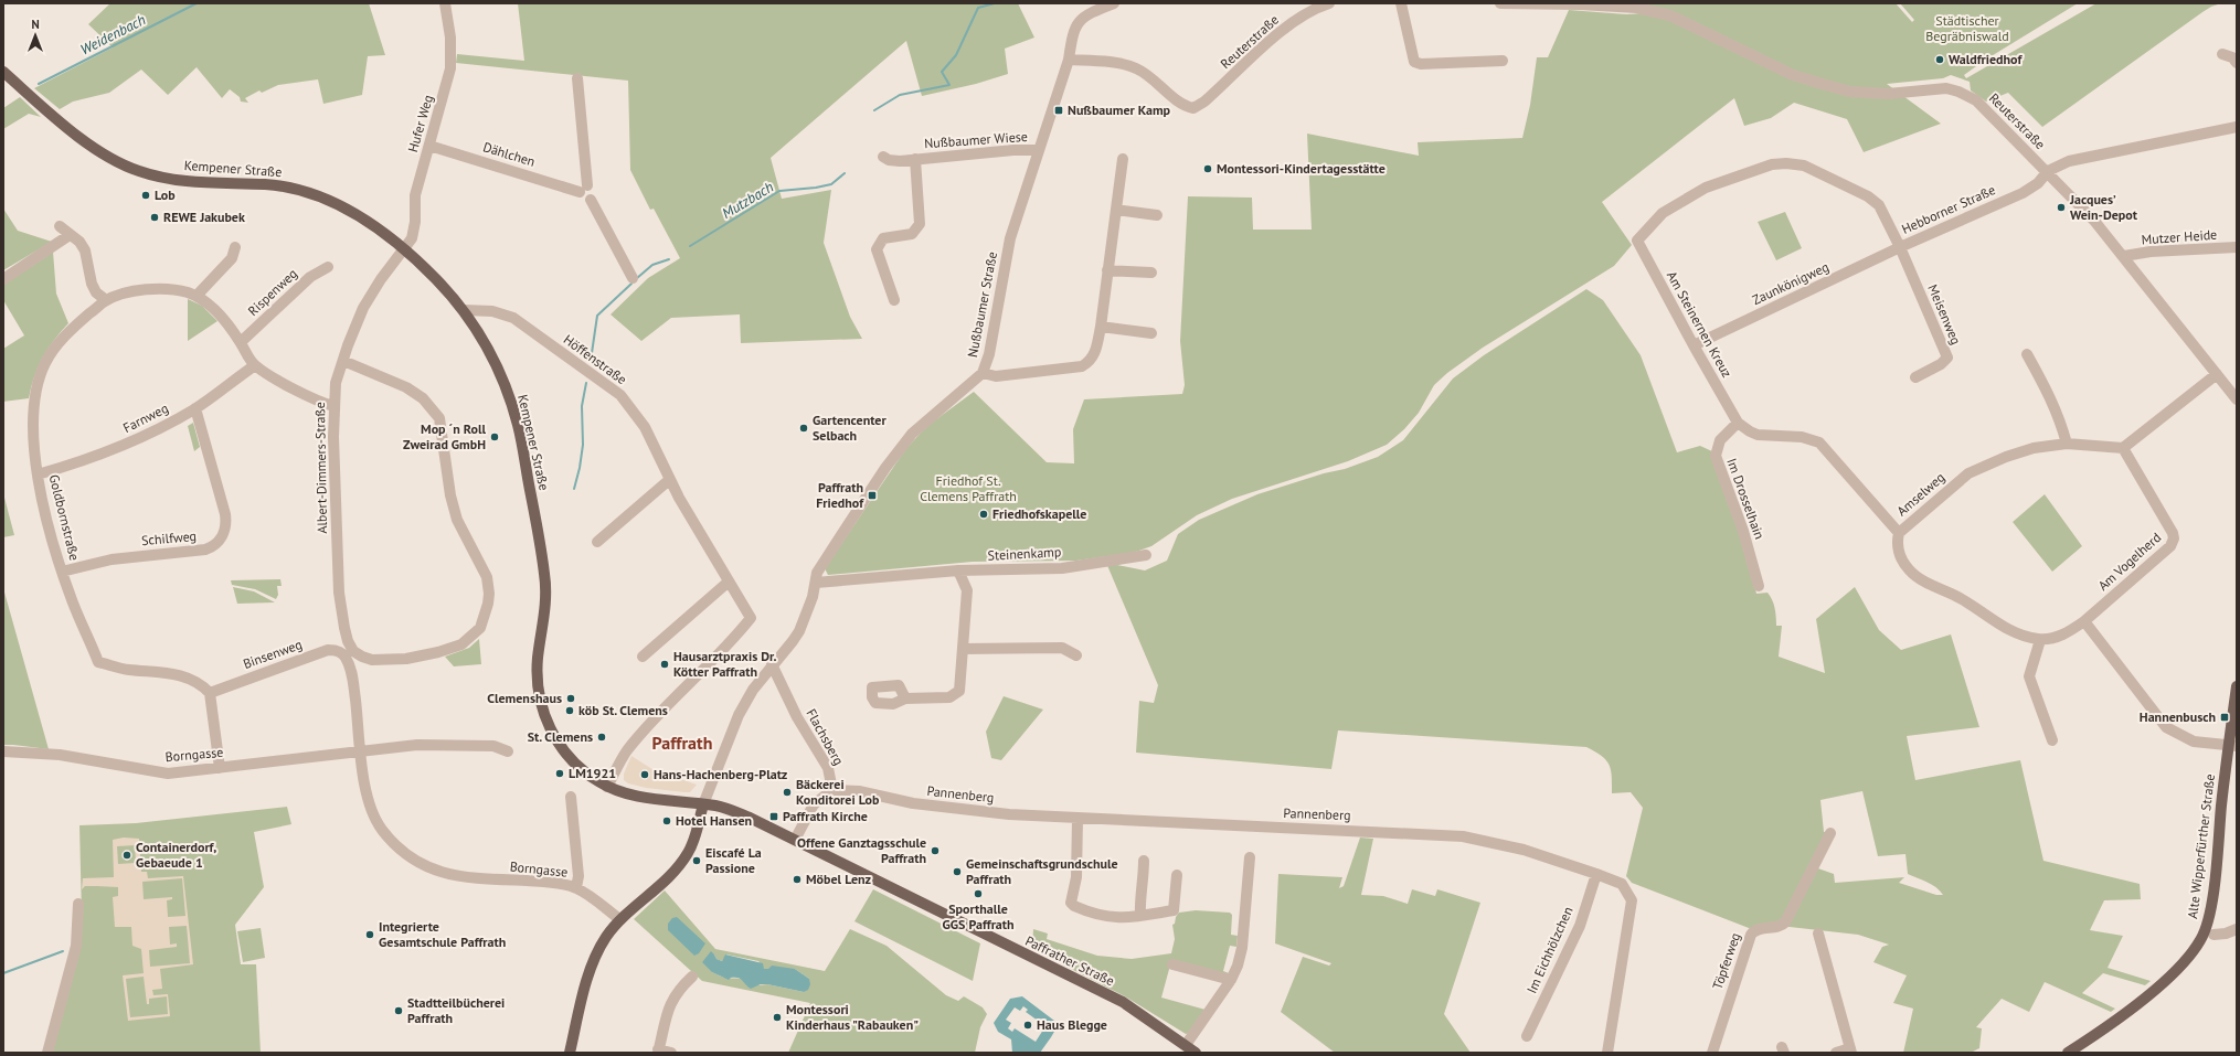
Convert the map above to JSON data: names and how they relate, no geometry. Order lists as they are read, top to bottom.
{
  "streets": {
    "main road": ["Kempener Straße", "Alte Wipperfürther Straße", "Paffrather Straße"],
    "street": [
      "Reuterstraße",
      "Hufer Weg",
      "Nußbaumer Wiese",
      "Dählchen",
      "Hebborner Straße",
      "Mutzer Heide",
      "Zaunkönigweg",
      "Rispenweg",
      "Nußbaumer Straße",
      "Meisenweg",
      "Am Steinernen Kreuz",
      "Höffenstraße",
      "Farnweg",
      "Albert-Dimmers-Straße",
      "Amselweg",
      "Im Drosselhain",
      "Goldbornstraße",
      "Schilfweg",
      "Steinenkamp",
      "Am Vogelherd",
      "Binsenweg",
      "Flachsberg",
      "Borngasse",
      "Pannenberg",
      "Im Eichhölzchen",
      "Töpferweg"
    ]
  },
  "crossings": [
    ["Reuterstraße", "Hebborner Straße"],
    ["Reuterstraße", "Mutzer Heide"],
    ["Reuterstraße", "Nußbaumer Straße"],
    ["Hufer Weg", "Dählchen"],
    ["Hufer Weg", "Kempener Straße"],
    ["Hufer Weg", "Albert-Dimmers-Straße"],
    ["Nußbaumer Wiese", "Nußbaumer Straße"],
    ["Kempener Straße", "Höffenstraße"],
    ["Kempener Straße", "Albert-Dimmers-Straße"],
    ["Kempener Straße", "Paffrather Straße"],
    ["Hebborner Straße", "Zaunkönigweg"],
    ["Hebborner Straße", "Meisenweg"],
    ["Hebborner Straße", "Am Steinernen Kreuz"],
    ["Zaunkönigweg", "Meisenweg"],
    ["Zaunkönigweg", "Am Steinernen Kreuz"],
    ["Rispenweg", "Goldbornstraße"],
    ["Nußbaumer Straße", "Steinenkamp"],
    ["Nußbaumer Straße", "Flachsberg"],
    ["Nußbaumer Straße", "Paffrather Straße"],
    ["Am Steinernen Kreuz", "Im Drosselhain"],
    ["Höffenstraße", "Paffrather Straße"],
    ["Farnweg", "Goldbornstraße"],
    ["Farnweg", "Schilfweg"],
    ["Albert-Dimmers-Straße", "Binsenweg"],
    ["Albert-Dimmers-Straße", "Borngasse"],
    ["Amselweg", "Am Vogelherd"],
    ["Goldbornstraße", "Schilfweg"],
    ["Goldbornstraße", "Binsenweg"],
    ["Flachsberg", "Pannenberg"],
    ["Pannenberg", "Im Eichhölzchen"]
  ],
  "districts": ["Paffrath"],
  "water": ["Weidenbach", "Mutzbach"],
  "parks": ["Städtischer Begräbniswald", "Friedhof St. Clemens Paffrath"],
  "places": {
    "other": [
      "Waldfriedhof",
      "Montessori-Kindertagesstätte",
      "Lob",
      "Jacques’ Wein-Depot",
      "REWE Jakubek",
      "Gartencenter Selbach",
      "Mop ´n Roll Zweirad GmbH",
      "Friedhofskapelle",
      "Hausarztpraxis Dr. Kötter Paffrath",
      "Clemenshaus",
      "köb St. Clemens",
      "St. Clemens",
      "LM1921",
      "Hans-Hachenberg-Platz",
      "Bäckerei Konditorei Lob",
      "Hotel Hansen",
      "Offene Ganztagsschule Paffrath",
      "Containerdorf, Gebaeude 1",
      "Eiscafé La Passione",
      "Gemeinschaftsgrundschule Paffrath",
      "Möbel Lenz",
      "Sporthalle GGS Paffrath",
      "Integrierte Gesamtschule Paffrath",
      "Stadtteilbücherei Paffrath",
      "Montessori Kinderhaus \"Rabauken\"",
      "Haus Blegge"
    ],
    "transit": [
      "Nußbaumer Kamp",
      "Paffrath Friedhof",
      "Hannenbusch",
      "Paffrath Kirche"
    ]
  },
  "north": "top"
}
